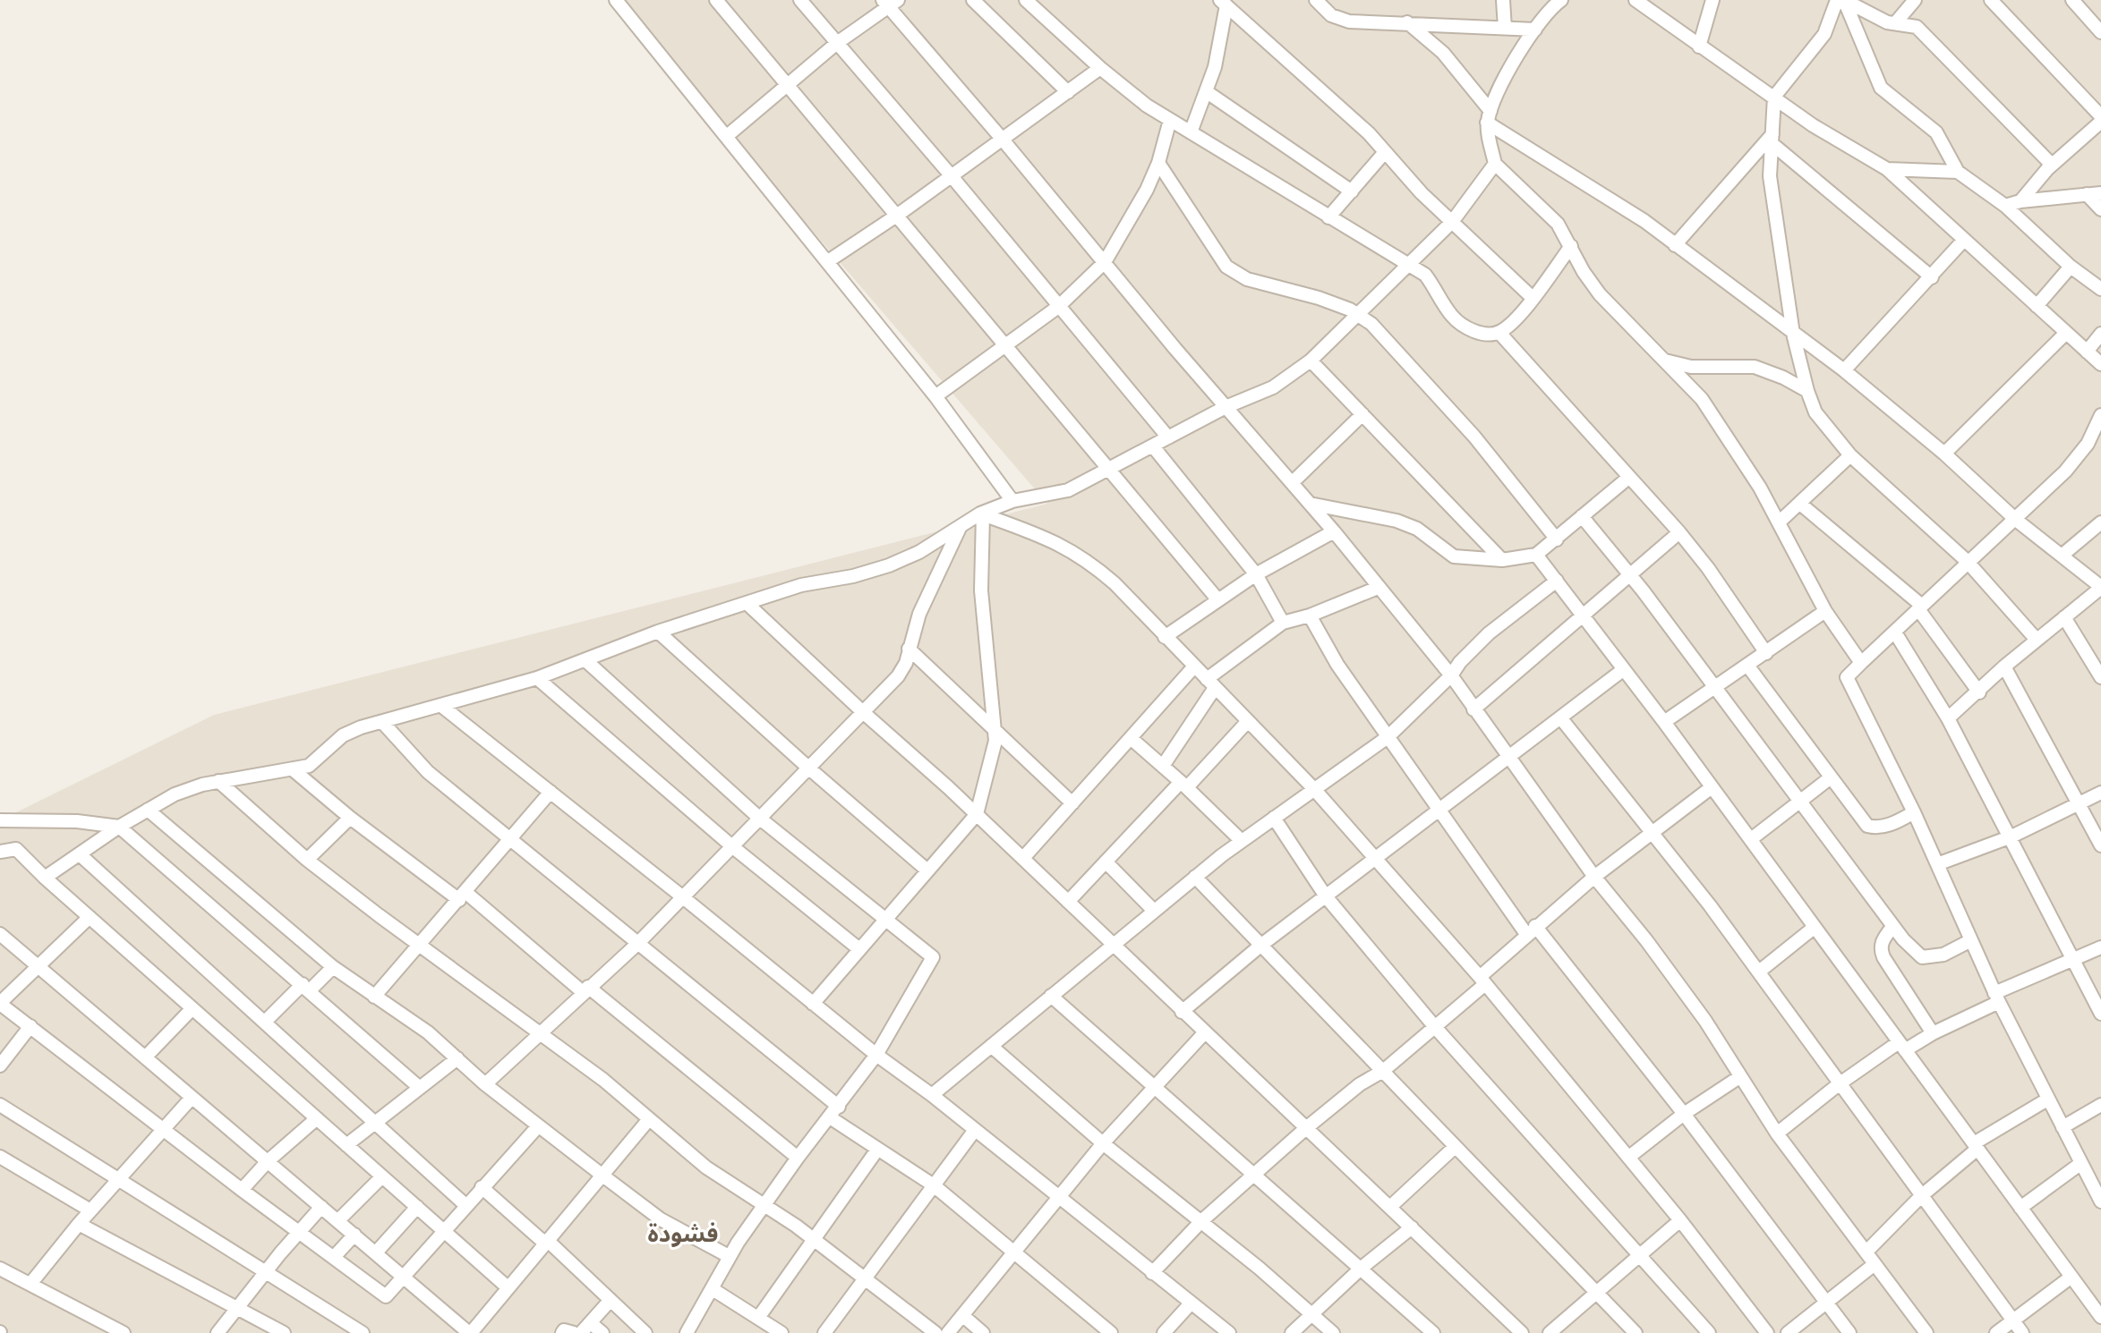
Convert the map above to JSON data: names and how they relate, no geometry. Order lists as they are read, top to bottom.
{
  "districts": ["فشودة"]
}
